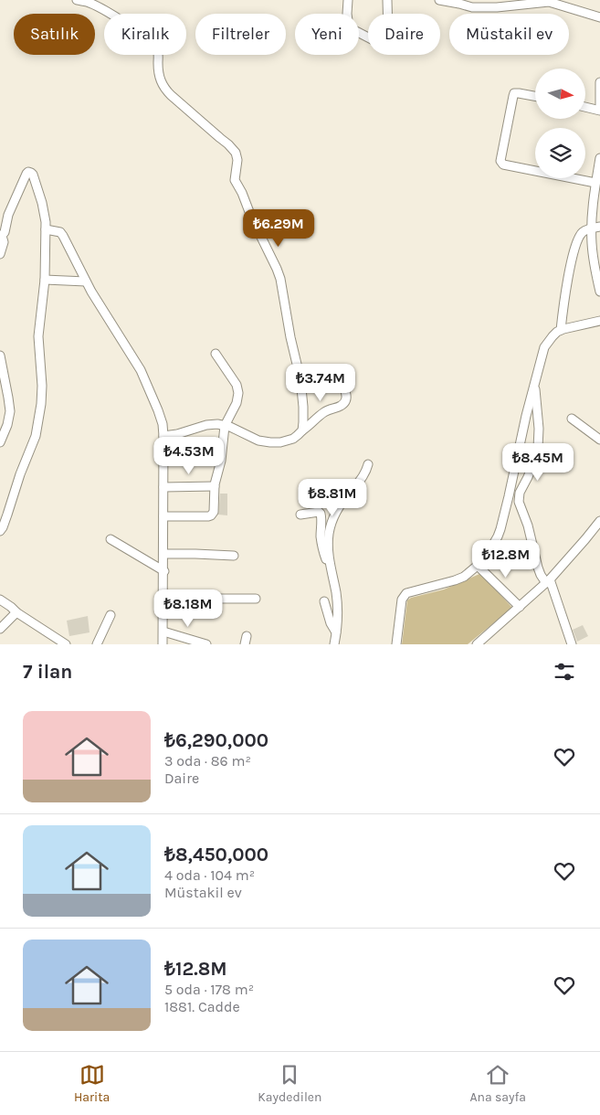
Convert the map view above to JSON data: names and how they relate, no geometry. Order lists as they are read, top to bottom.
{
  "north": "right",
  "page": {
    "chip": [
      "Satılık",
      "Kiralık",
      "Filtreler",
      "Yeni",
      "Daire",
      "Müstakil ev"
    ],
    "price": [
      "₺6.29M",
      "₺3.74M",
      "₺4.53M",
      "₺8.45M",
      "₺8.81M",
      "₺12.8M",
      "₺8.18M"
    ],
    "heading": "7 ilan",
    "list": [
      {
        "name": "₺6,290,000",
        "note": "3 oda · 86 m² · Daire"
      },
      {
        "name": "₺8,450,000",
        "note": "4 oda · 104 m² · Müstakil ev"
      },
      {
        "name": "₺12.8M",
        "note": "5 oda · 178 m² · 1881. Cadde"
      }
    ],
    "tabs": ["Harita", "Kaydedilen", "Ana sayfa"]
  }
}
